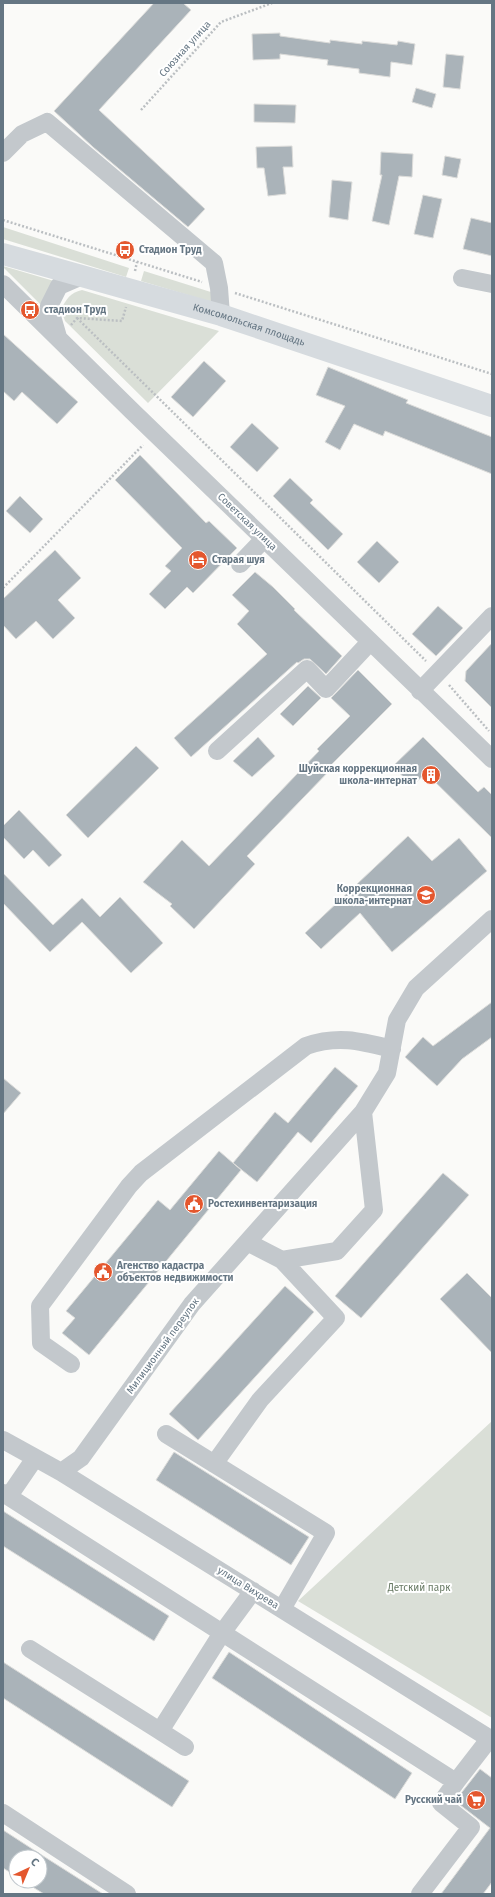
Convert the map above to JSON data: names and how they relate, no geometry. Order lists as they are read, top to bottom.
{
  "streets": {
    "main road": ["Комсомольская площадь"],
    "street": ["Советская улица", "Милиционный переулок", "улица Вихрева"],
    "path": ["Союзная улица"]
  },
  "crossings": [
    ["Милиционный переулок", "улица Вихрева"]
  ],
  "parks": ["Детский парк"],
  "places": {
    "bus stop": ["Стадион Труд", "стадион Труд"],
    "hotel": ["Старая шуя"],
    "building": ["Шуйская коррекционная школа-интернат"],
    "school or university": ["Коррекционная школа-интернат"],
    "public building": ["Ростехинвентаризация", "Агенство кадастра объектов недвижимости"],
    "supermarket": ["Русский чай"]
  },
  "north": "top right"
}
